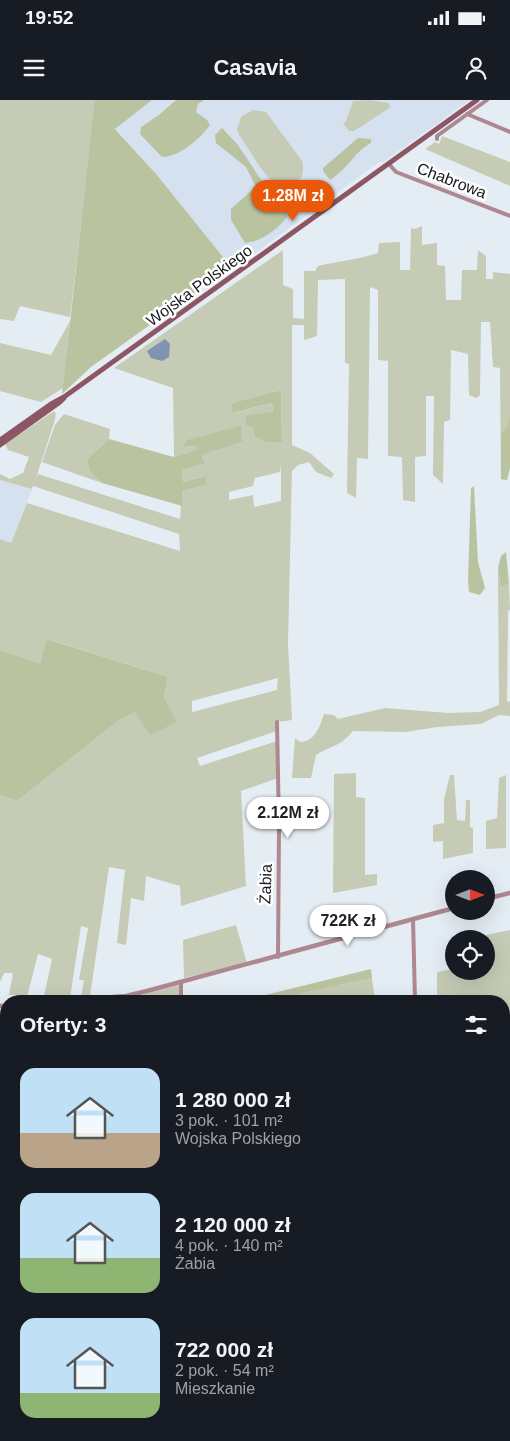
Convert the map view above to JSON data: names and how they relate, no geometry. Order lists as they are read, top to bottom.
{
  "streets": {
    "main road": ["Wojska Polskiego"],
    "street": ["Chabrowa", "Żabia"]
  },
  "crossings": [
    ["Chabrowa", "Wojska Polskiego"]
  ],
  "north": "right",
  "page": {
    "status": "19:52",
    "header": "Casavia",
    "price": ["1.28M zł", "2.12M zł", "722K zł"],
    "heading": "Oferty: 3",
    "list": [
      {
        "name": "1 280 000 zł",
        "note": "3 pok. · 101 m² · Wojska Polskiego"
      },
      {
        "name": "2 120 000 zł",
        "note": "4 pok. · 140 m² · Żabia"
      },
      {
        "name": "722 000 zł",
        "note": "2 pok. · 54 m² · Mieszkanie"
      }
    ]
  }
}
